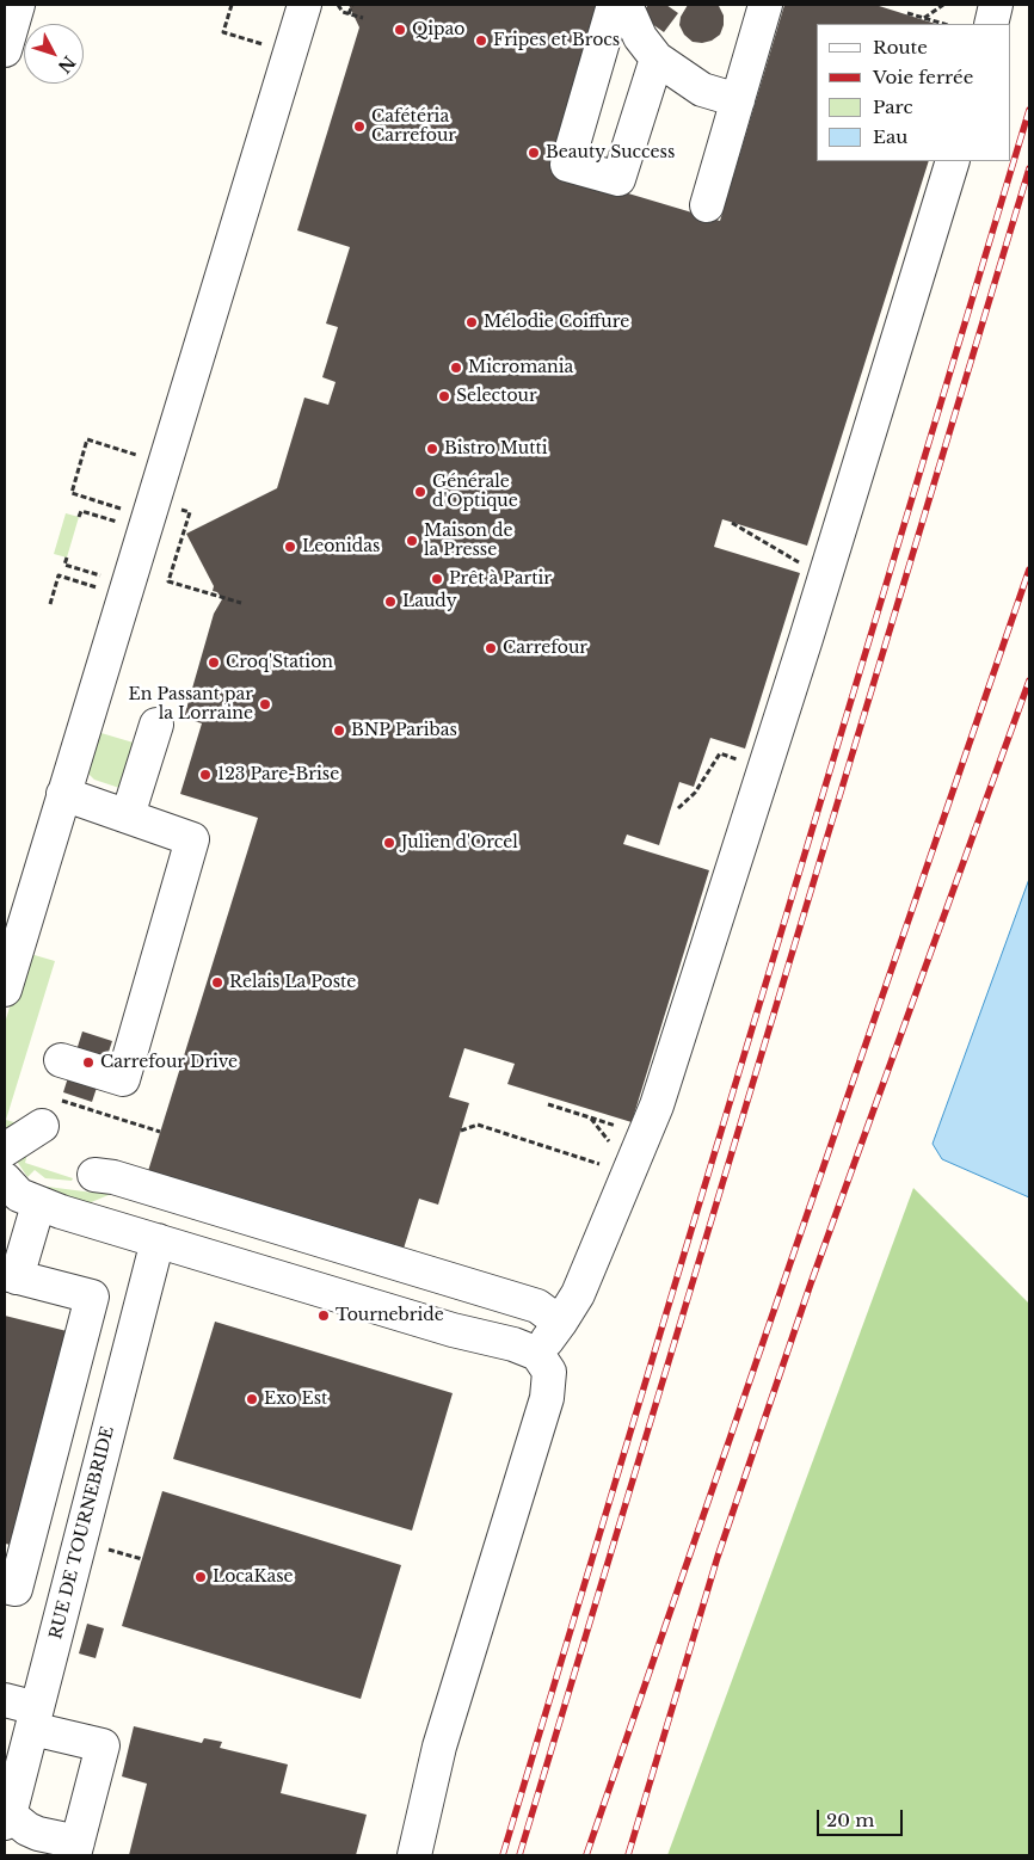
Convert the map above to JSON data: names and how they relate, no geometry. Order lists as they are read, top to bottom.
{
  "streets": {
    "street": ["RUE DE TOURNEBRIDE"]
  },
  "places": [
    "Qipao",
    "Fripes et Brocs",
    "Cafétéria Carrefour",
    "Beauty Success",
    "Mélodie Coiffure",
    "Micromania",
    "Selectour",
    "Bistro Mutti",
    "Générale d'Optique",
    "Maison de la Presse",
    "Leonidas",
    "Prêt à Partir",
    "Laudy",
    "Carrefour",
    "Croq'Station",
    "En Passant par la Lorraine",
    "BNP Paribas",
    "123 Pare-Brise",
    "Julien d'Orcel",
    "Relais La Poste",
    "Carrefour Drive",
    "Tournebride",
    "Exo Est",
    "LocaKase"
  ],
  "legend": [
    "Route",
    "Voie ferrée",
    "Parc",
    "Eau"
  ],
  "scale_bar": "20 m",
  "north": "bottom right"
}
